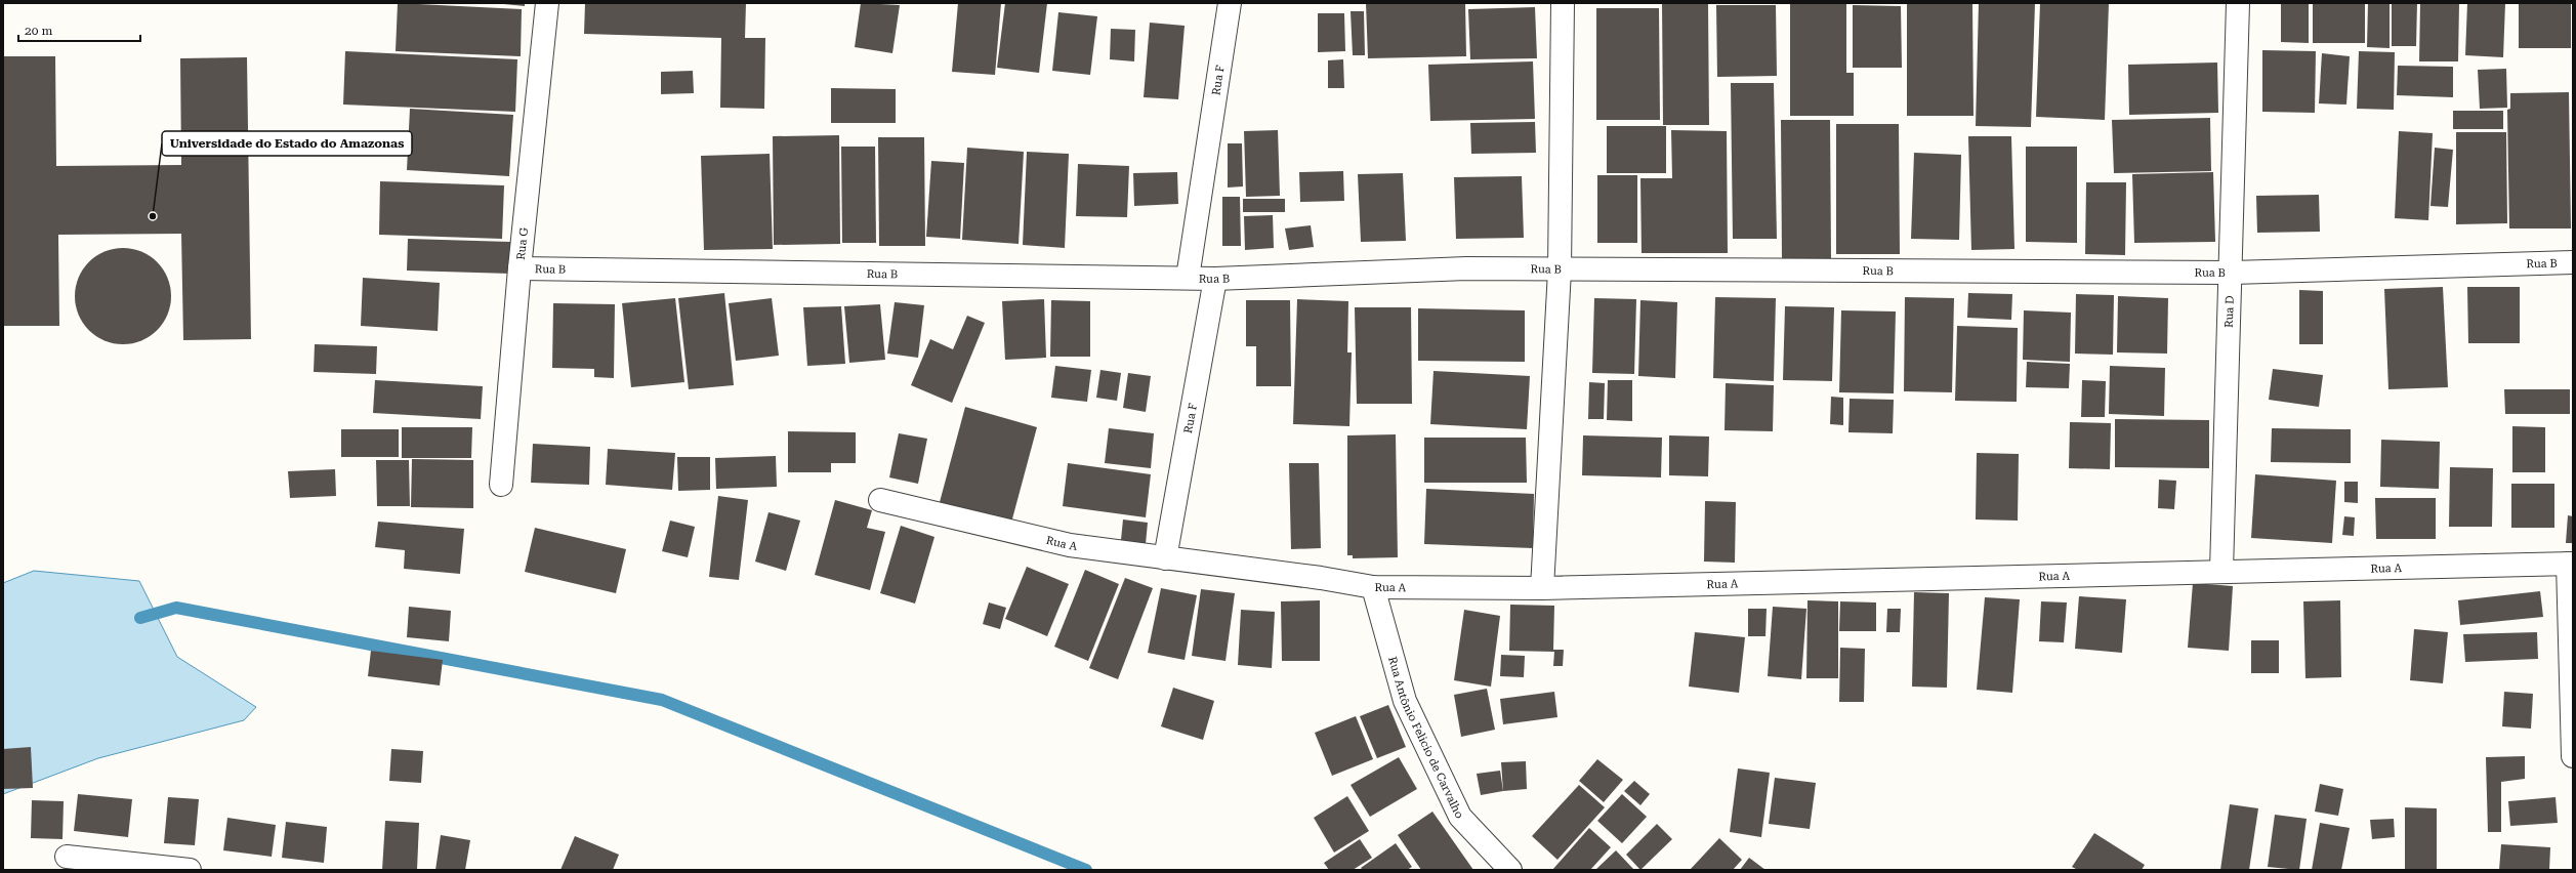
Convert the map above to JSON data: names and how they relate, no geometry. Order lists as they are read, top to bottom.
{
  "streets": {
    "street": [
      "Rua F",
      "Rua G",
      "Rua B",
      "Rua D",
      "Rua A",
      "Rua Antônio Felicio de Carvalho"
    ]
  },
  "crossings": [
    ["Rua F", "Rua B"],
    ["Rua F", "Rua A"],
    ["Rua G", "Rua B"],
    ["Rua B", "Rua D"],
    ["Rua D", "Rua A"],
    ["Rua A", "Rua Antônio Felicio de Carvalho"]
  ],
  "places": ["Universidade do Estado do Amazonas"],
  "scale_bar": "20 m"
}
